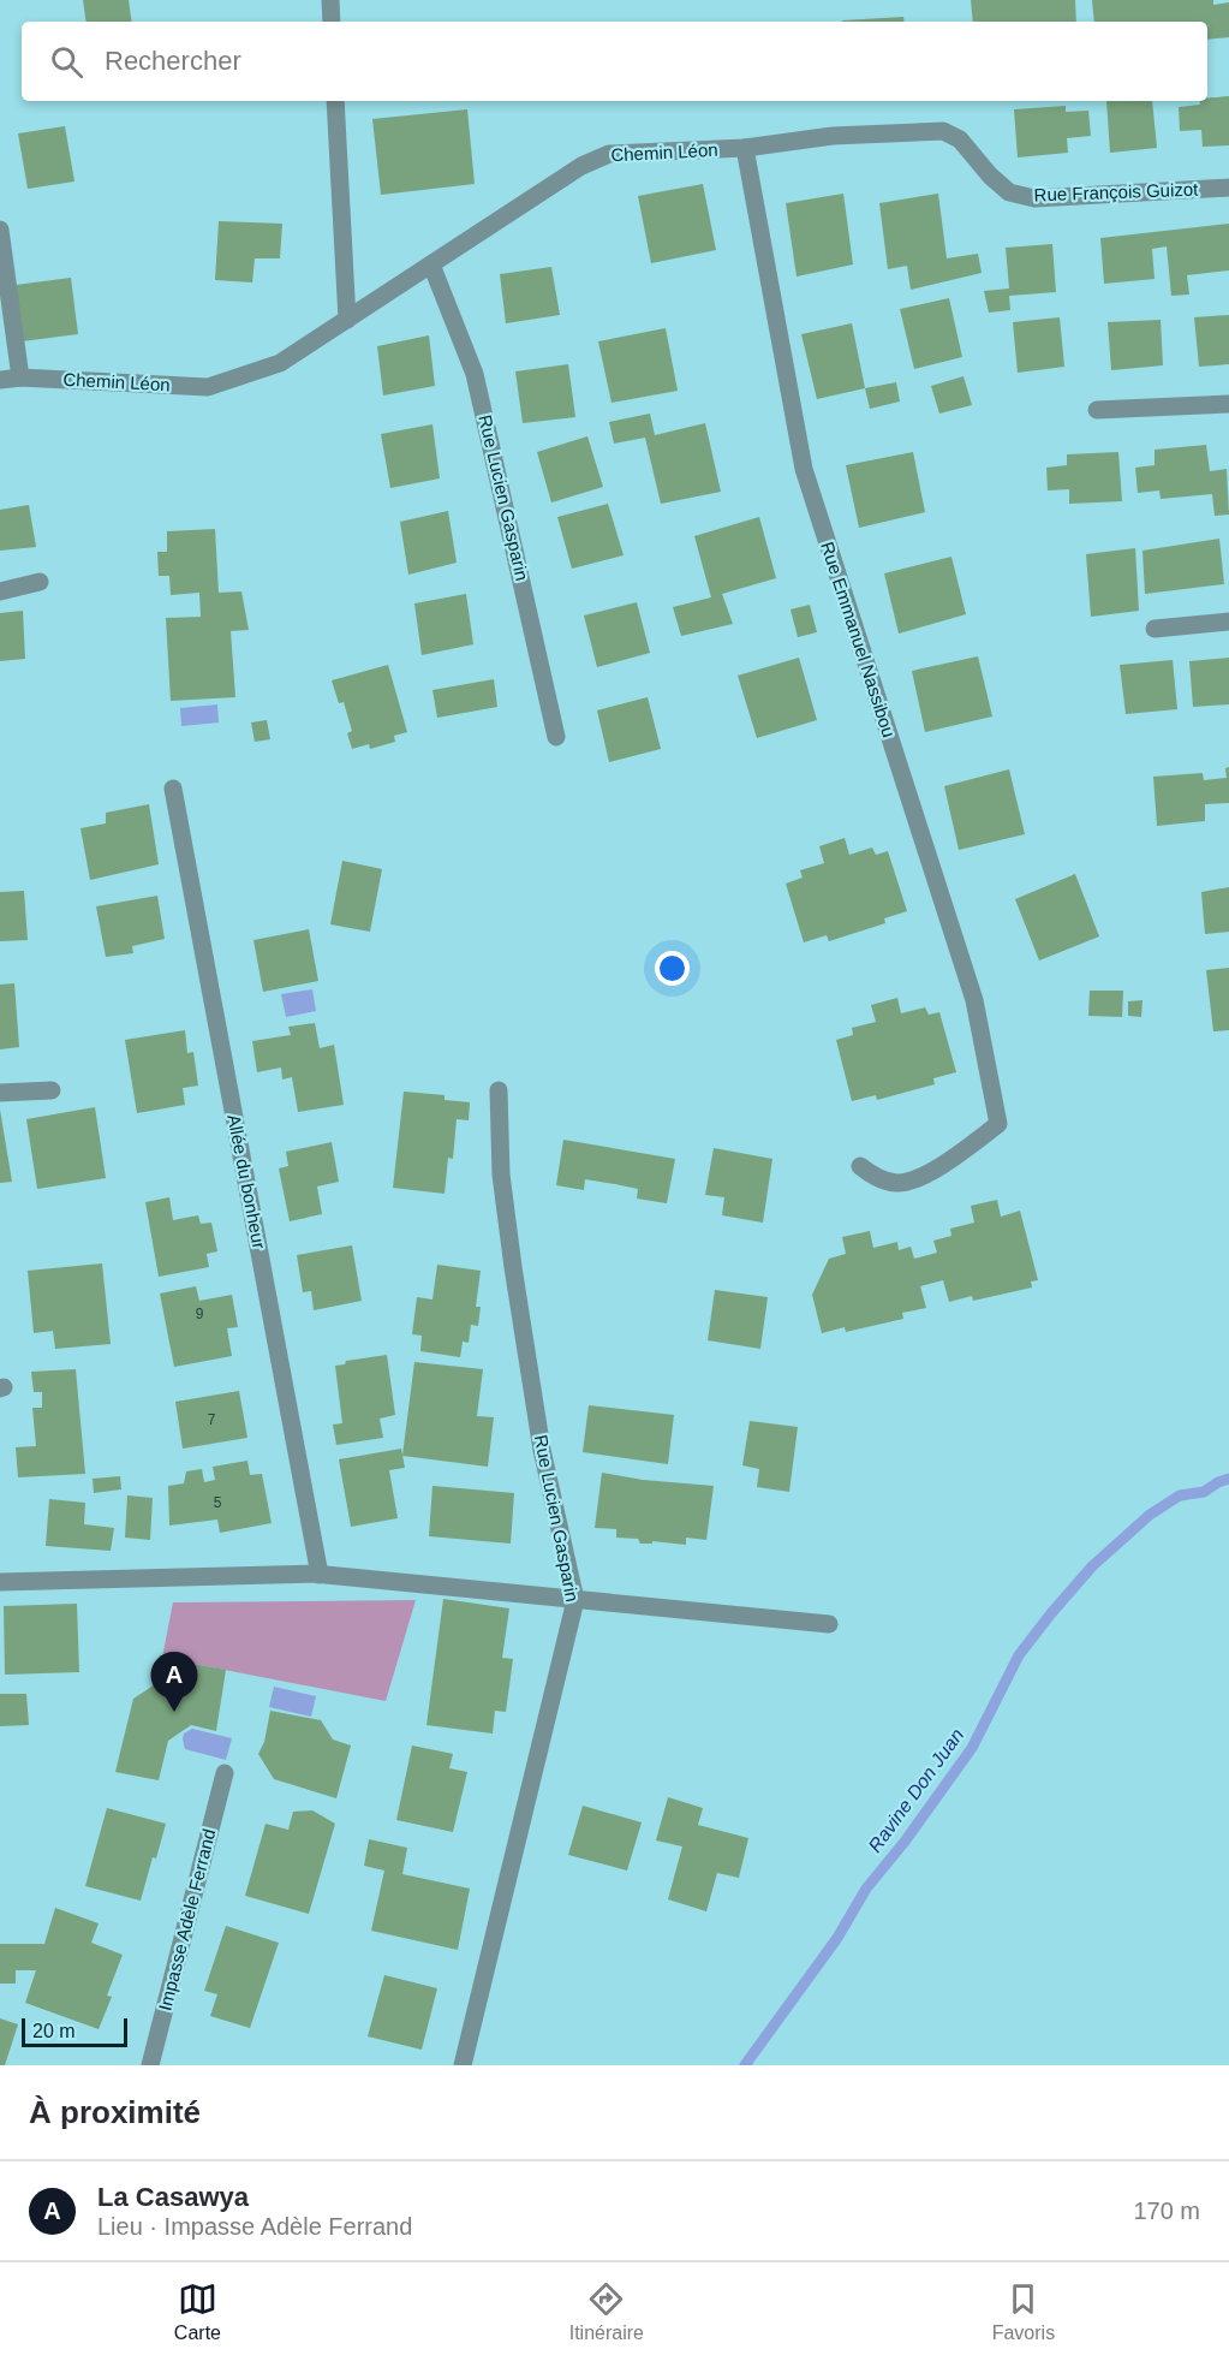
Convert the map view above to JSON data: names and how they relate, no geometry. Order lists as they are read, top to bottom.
{
  "streets": {
    "street": [
      "Chemin Léon",
      "Rue François Guizot",
      "Rue Lucien Gasparin",
      "Rue Emmanuel Nassibou",
      "Allée du bonheur",
      "Impasse Adèle Ferrand"
    ]
  },
  "crossings": [
    ["Chemin Léon", "Rue François Guizot"],
    ["Chemin Léon", "Rue Lucien Gasparin"],
    ["Chemin Léon", "Rue Emmanuel Nassibou"]
  ],
  "water": ["Ravine Don Juan"],
  "house_numbers": ["9", "7", "5"],
  "scale_bar": "20 m",
  "page": {
    "search": "Rechercher",
    "pins": "A",
    "scale": "20 m",
    "heading": "À proximité",
    "list": [
      {
        "mark": "A",
        "name": "La Casawya",
        "note": "Lieu · Impasse Adèle Ferrand",
        "value": "170 m"
      }
    ],
    "nav": ["Carte", "Itinéraire", "Favoris"]
  }
}
